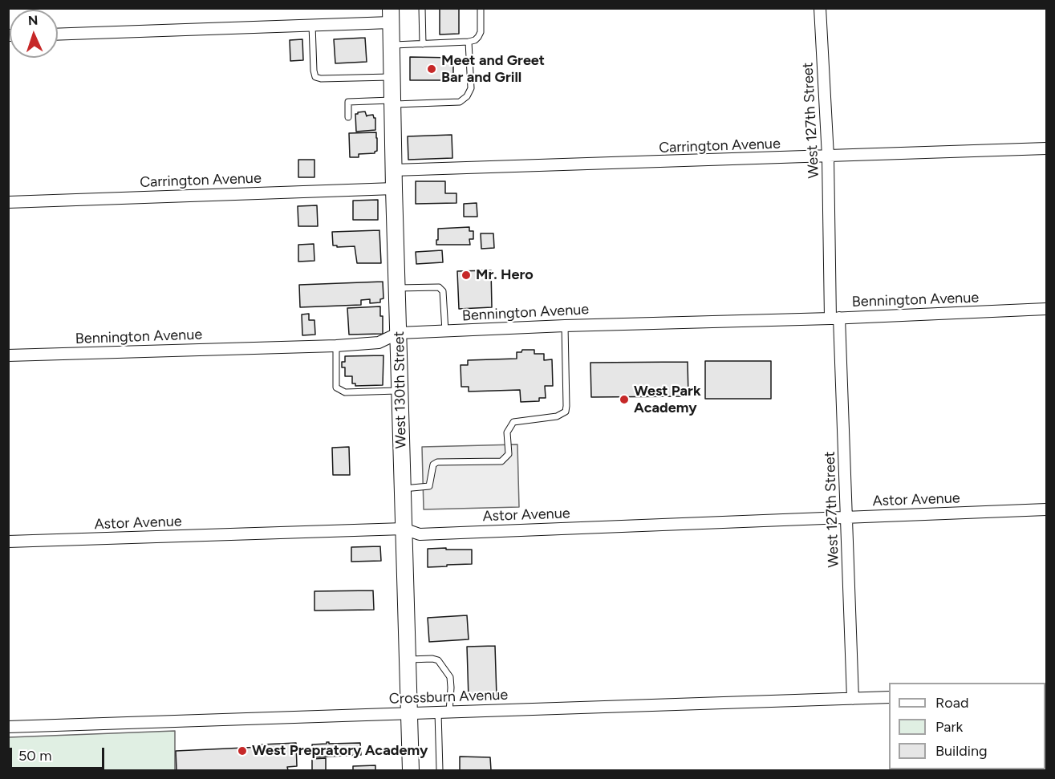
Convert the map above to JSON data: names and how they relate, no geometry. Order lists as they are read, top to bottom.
{
  "streets": {
    "main road": ["West 130th Street"],
    "street": [
      "West 127th Street",
      "Carrington Avenue",
      "Bennington Avenue",
      "Astor Avenue",
      "Crossburn Avenue"
    ]
  },
  "crossings": [
    ["West 127th Street", "Carrington Avenue"],
    ["West 127th Street", "Bennington Avenue"],
    ["West 127th Street", "Astor Avenue"],
    ["West 127th Street", "Crossburn Avenue"],
    ["Carrington Avenue", "West 130th Street"],
    ["Bennington Avenue", "West 130th Street"],
    ["West 130th Street", "Astor Avenue"],
    ["West 130th Street", "Crossburn Avenue"]
  ],
  "places": [
    "Meet and Greet Bar and Grill",
    "Mr. Hero",
    "West Park Academy",
    "West Prepratory Academy"
  ],
  "legend": ["Road", "Park", "Building"],
  "scale_bar": "50 m",
  "north": "top"
}
